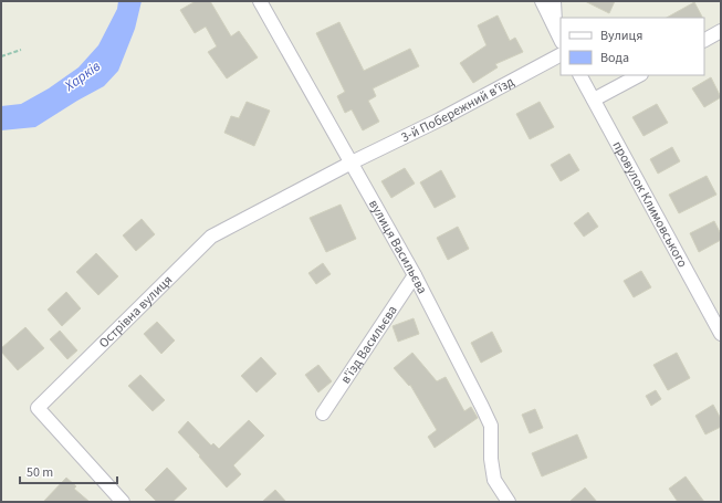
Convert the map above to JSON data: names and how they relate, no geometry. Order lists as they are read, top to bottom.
{
  "streets": {
    "street": [
      "3-й Побережний в'їзд",
      "провулок Климовського",
      "вулиця Васильєва",
      "Острівна вулиця",
      "в'їзд Васильєва"
    ]
  },
  "crossings": [
    ["3-й Побережний в'їзд", "вулиця Васильєва"],
    ["3-й Побережний в'їзд", "Острівна вулиця"],
    ["вулиця Васильєва", "Острівна вулиця"],
    ["вулиця Васильєва", "в'їзд Васильєва"]
  ],
  "water": ["Харків"],
  "legend": ["Вулиця", "Вода"],
  "scale_bar": "50 m"
}
